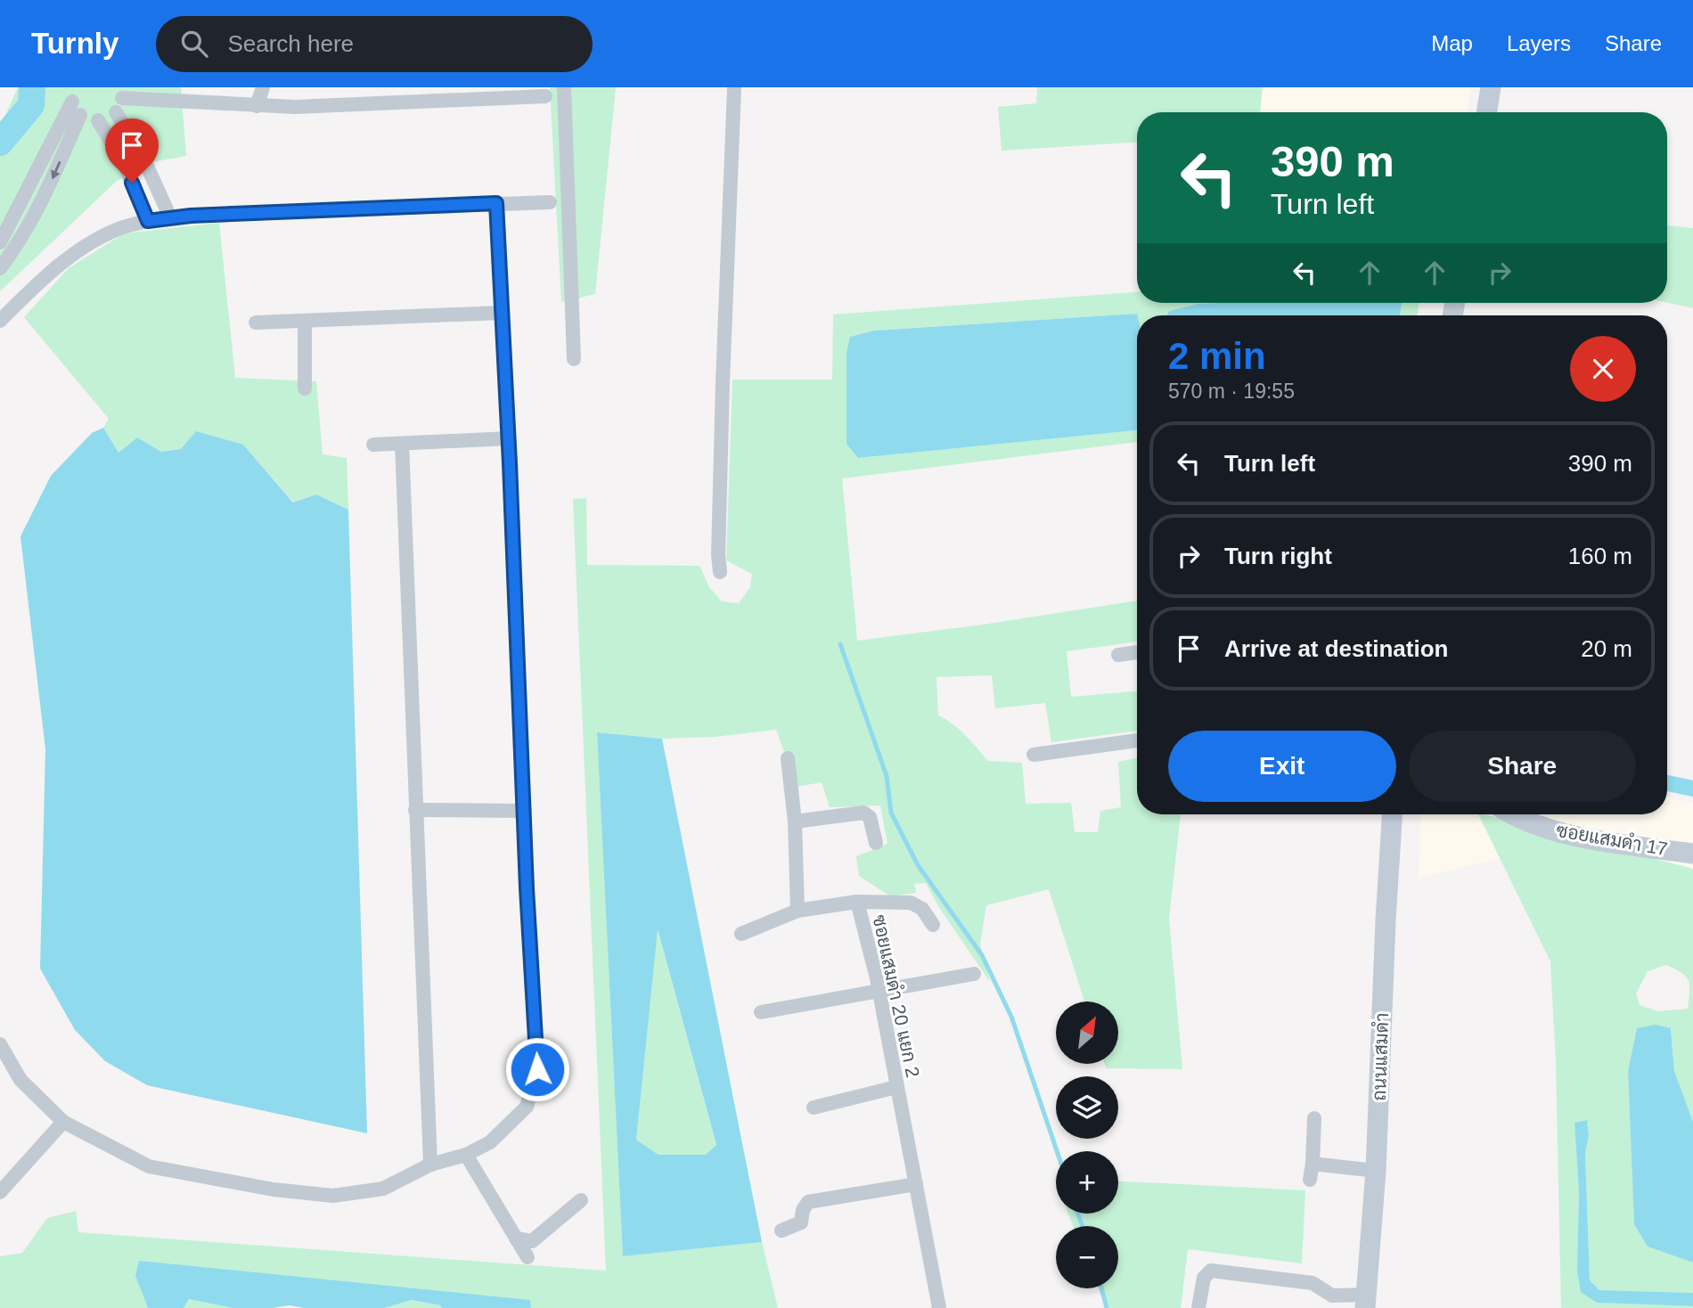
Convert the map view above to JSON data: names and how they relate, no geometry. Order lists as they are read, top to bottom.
{
  "streets": {
    "street": ["ซอยแสมดำ 17", "ซอยแสมดำ 20 แยก 2", "ถนนแสมดำ"]
  },
  "north": "top right",
  "page": {
    "header": "Turnly",
    "search": "Search here",
    "nav": ["Map", "Layers", "Share"],
    "turn": ["390 m", "Turn left"],
    "heading": ["2 min", "570 m · 19:55"],
    "list": [
      {
        "name": "Turn left",
        "value": "390 m"
      },
      {
        "name": "Turn right",
        "value": "160 m"
      },
      {
        "name": "Arrive at destination",
        "value": "20 m"
      }
    ],
    "buttons": ["Exit", "Share"],
    "map_buttons": ["+", "−"]
  }
}
